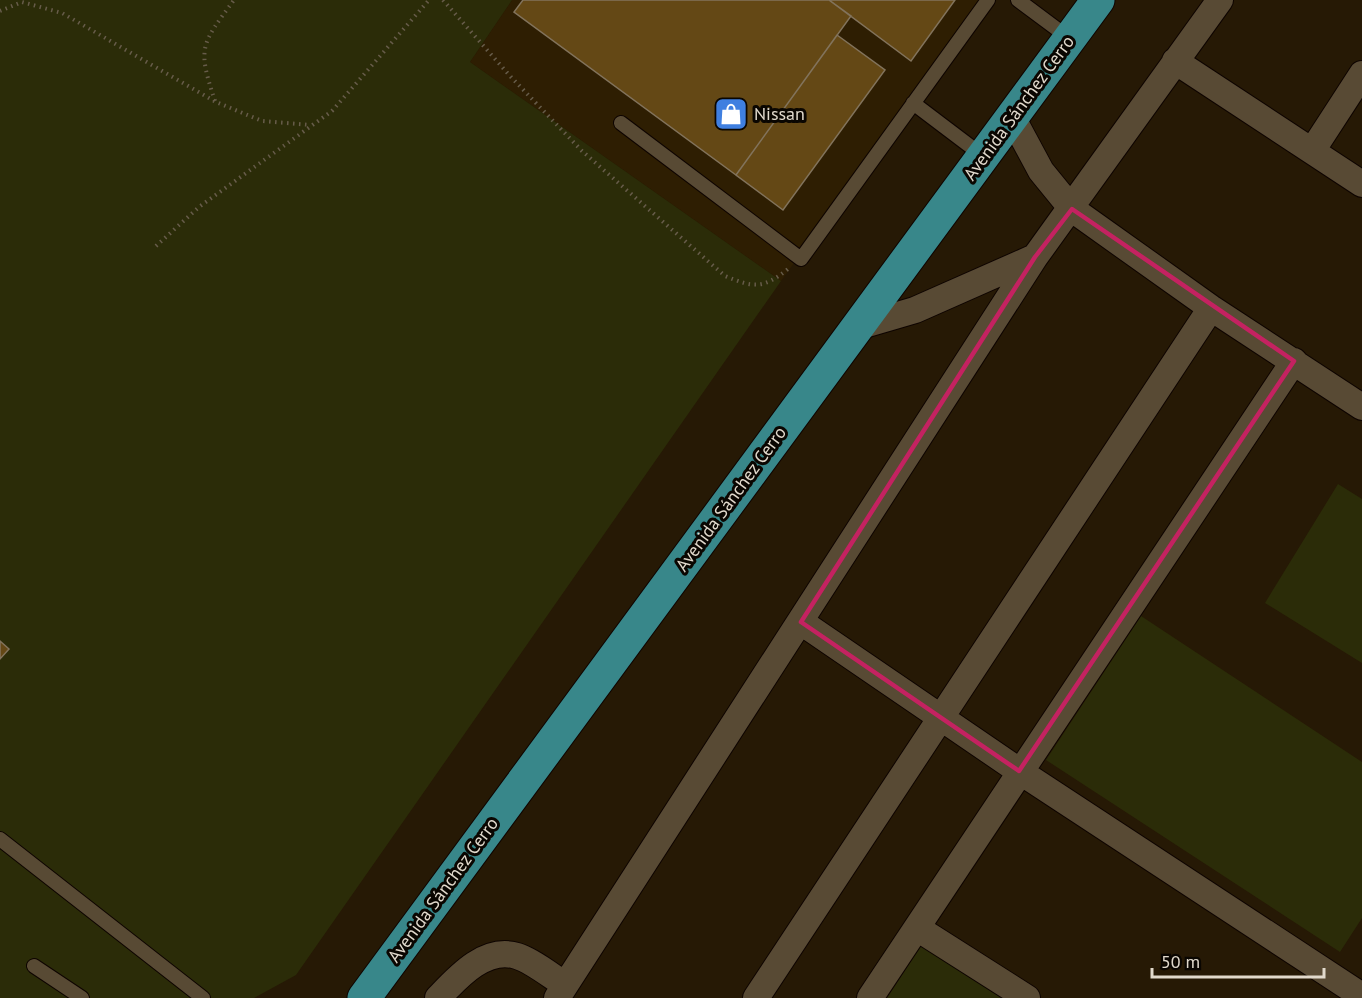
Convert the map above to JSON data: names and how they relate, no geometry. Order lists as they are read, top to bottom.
{
  "streets": {
    "highway": ["Avenida Sánchez Cerro"]
  },
  "places": {
    "shop": ["Nissan"]
  },
  "scale_bar": "50 m"
}
